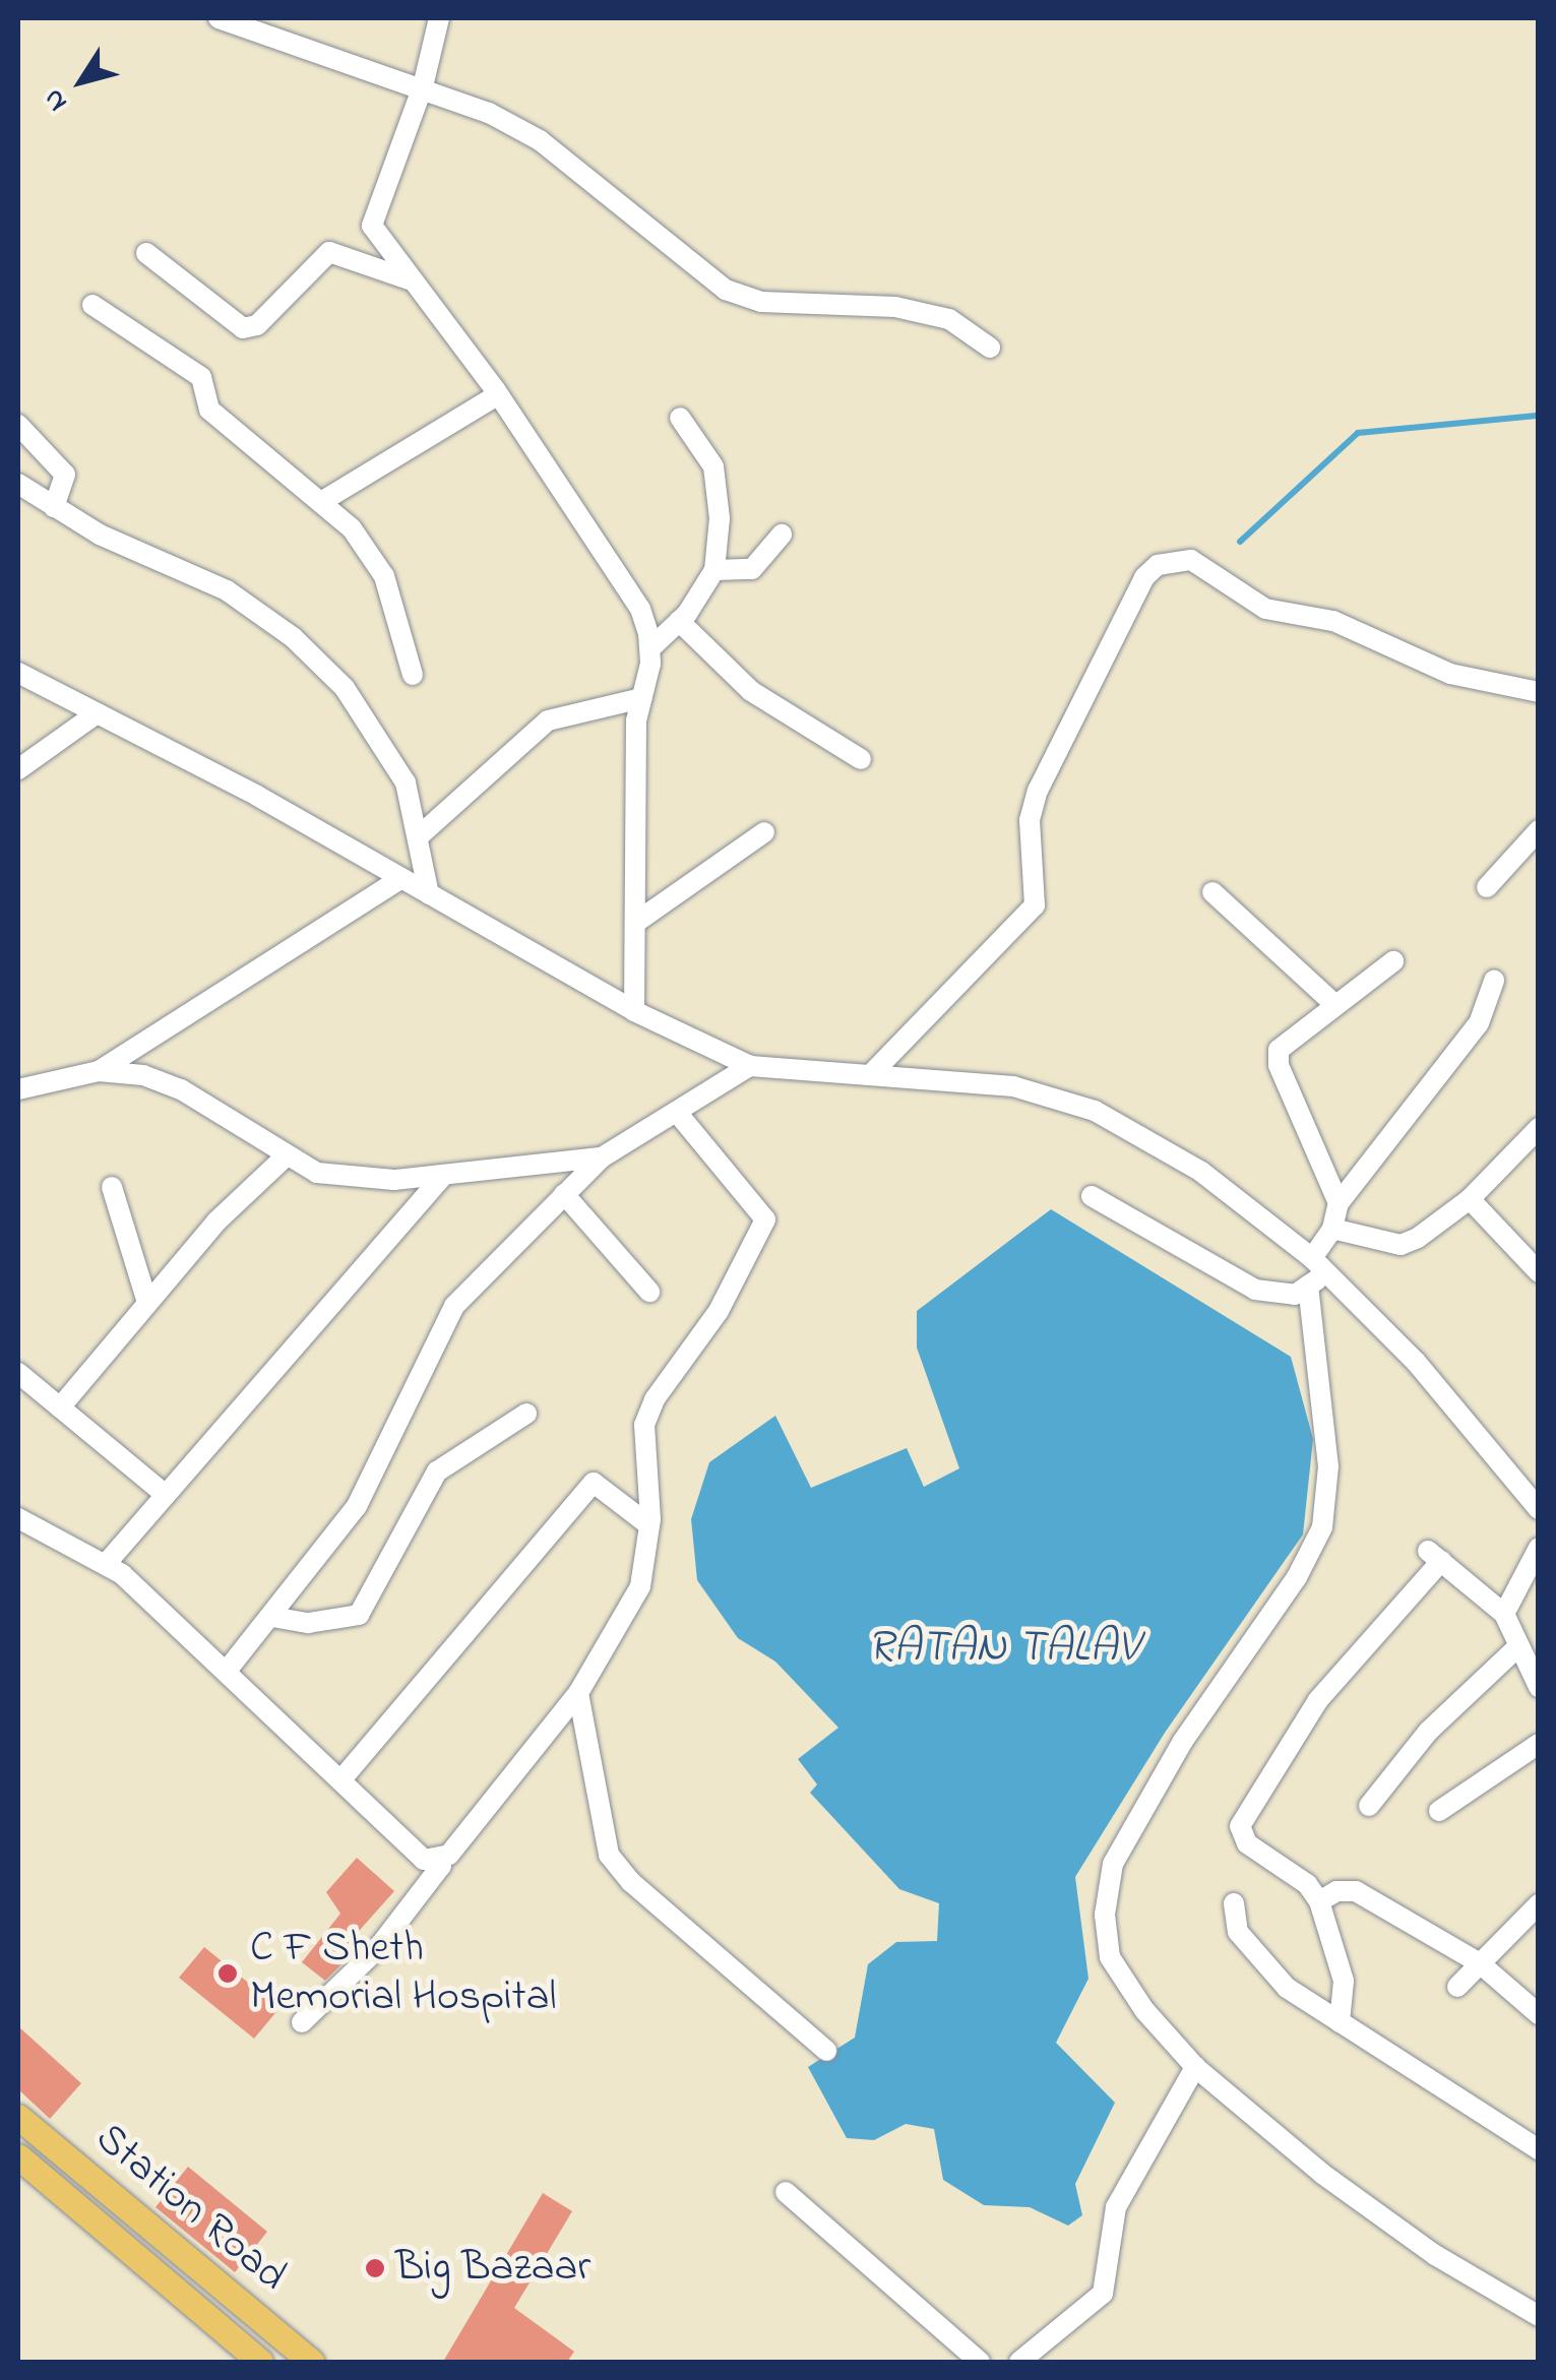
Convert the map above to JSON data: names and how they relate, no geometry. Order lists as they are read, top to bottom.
{
  "streets": {
    "main road": ["Station Road"]
  },
  "water": ["RATAN TALAV"],
  "places": ["C F Sheth Memorial Hospital", "Big Bazaar"],
  "north": "bottom left"
}
